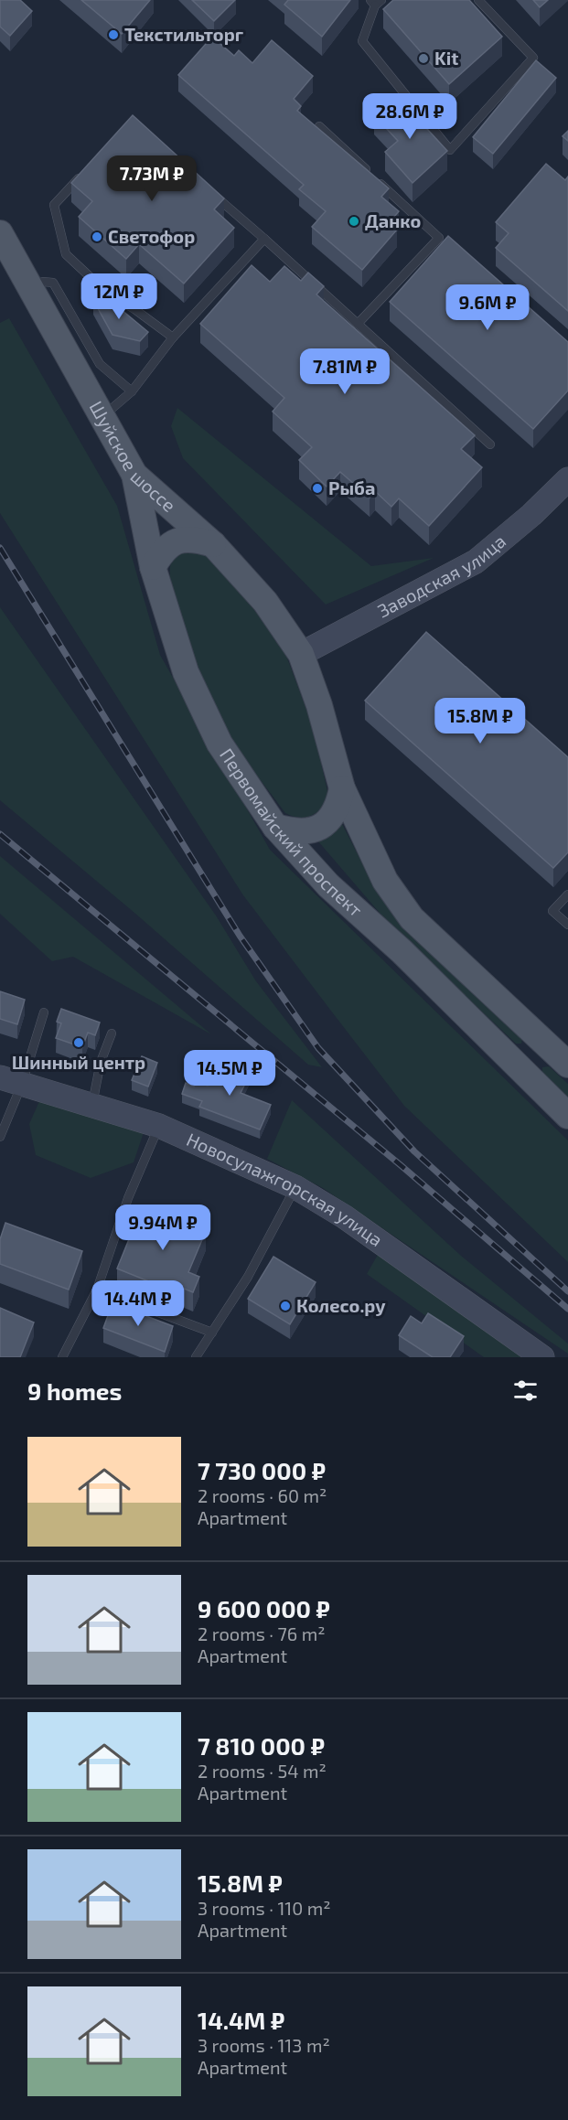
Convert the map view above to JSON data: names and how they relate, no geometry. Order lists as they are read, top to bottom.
{
  "streets": {
    "main road": [
      "Шуйское шоссе",
      "Заводская улица",
      "Первомайский проспект",
      "Новосулажгорская улица"
    ]
  },
  "crossings": [
    ["Шуйское шоссе", "Заводская улица"],
    ["Шуйское шоссе", "Первомайский проспект"]
  ],
  "places": [
    "Текстильторг",
    "Kit",
    "Данко",
    "Светофор",
    "Рыба",
    "Шинный центр",
    "Колесо.ру"
  ],
  "page": {
    "price": [
      "28.6M ₽",
      "7.73M ₽",
      "12M ₽",
      "9.6M ₽",
      "7.81M ₽",
      "15.8M ₽",
      "14.5M ₽",
      "9.94M ₽",
      "14.4M ₽"
    ],
    "heading": "9 homes",
    "list": [
      {
        "name": "7 730 000 ₽",
        "note": "2 rooms · 60 m² · Apartment"
      },
      {
        "name": "9 600 000 ₽",
        "note": "2 rooms · 76 m² · Apartment"
      },
      {
        "name": "7 810 000 ₽",
        "note": "2 rooms · 54 m² · Apartment"
      },
      {
        "name": "15.8M ₽",
        "note": "3 rooms · 110 m² · Apartment"
      },
      {
        "name": "14.4M ₽",
        "note": "3 rooms · 113 m² · Apartment"
      }
    ]
  }
}
